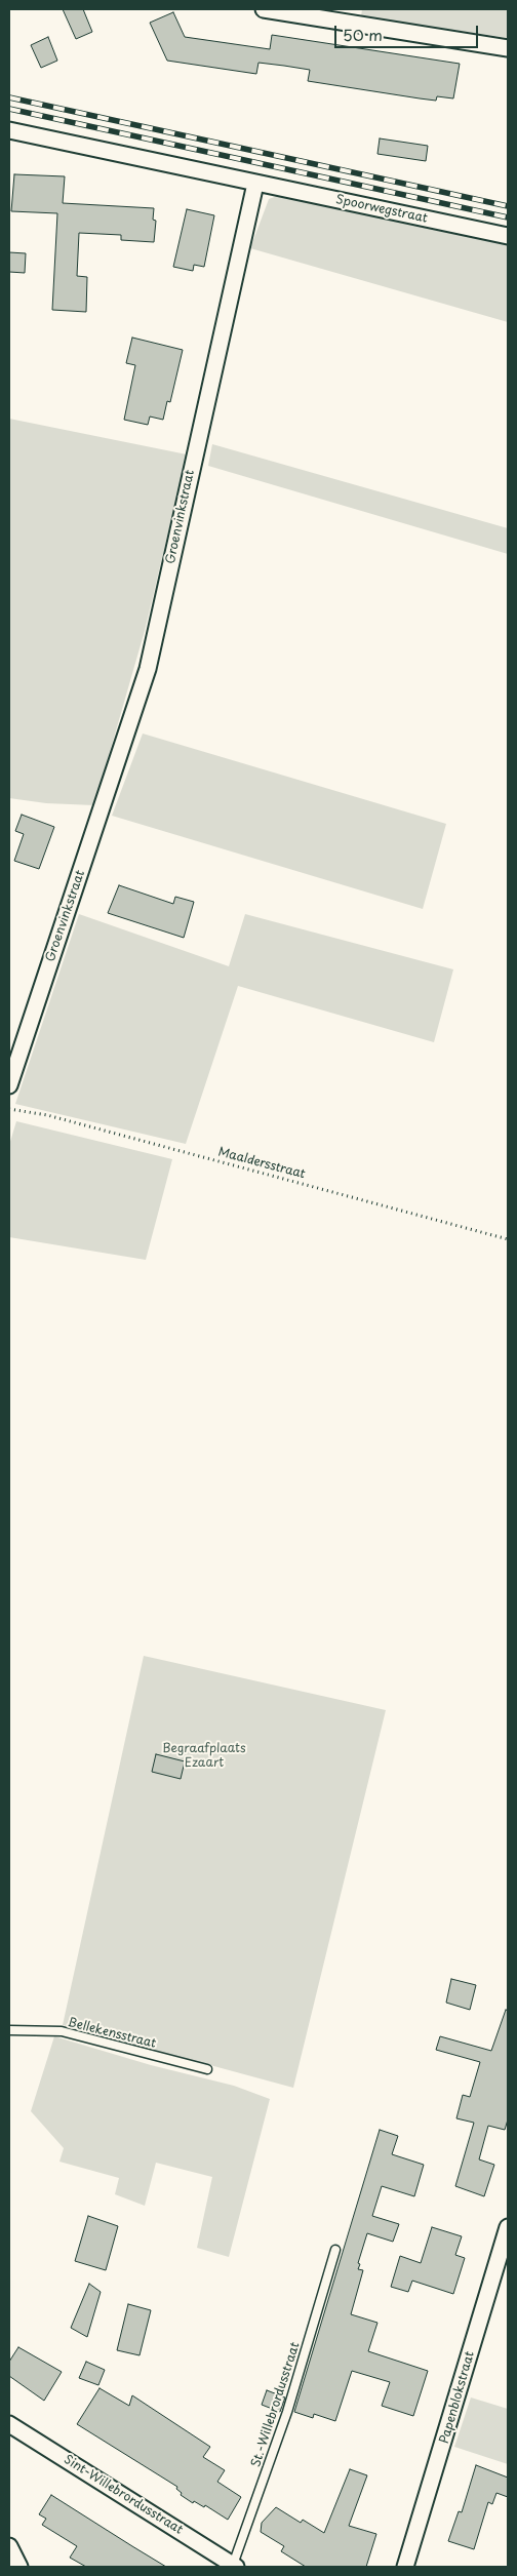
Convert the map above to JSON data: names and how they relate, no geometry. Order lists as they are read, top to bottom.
{
  "streets": {
    "street": [
      "Spoorwegstraat",
      "Groenvinkstraat",
      "Papenblokstraat",
      "Sint-Willebrordusstraat"
    ],
    "lane": ["Bellekensstraat", "St.-Willebrordusstraat"],
    "path": ["Maaldersstraat"]
  },
  "crossings": [
    ["Spoorwegstraat", "Groenvinkstraat"],
    ["St.-Willebrordusstraat", "Sint-Willebrordusstraat"]
  ],
  "parks": ["Begraafplaats Ezaart"],
  "scale_bar": "50 m"
}
